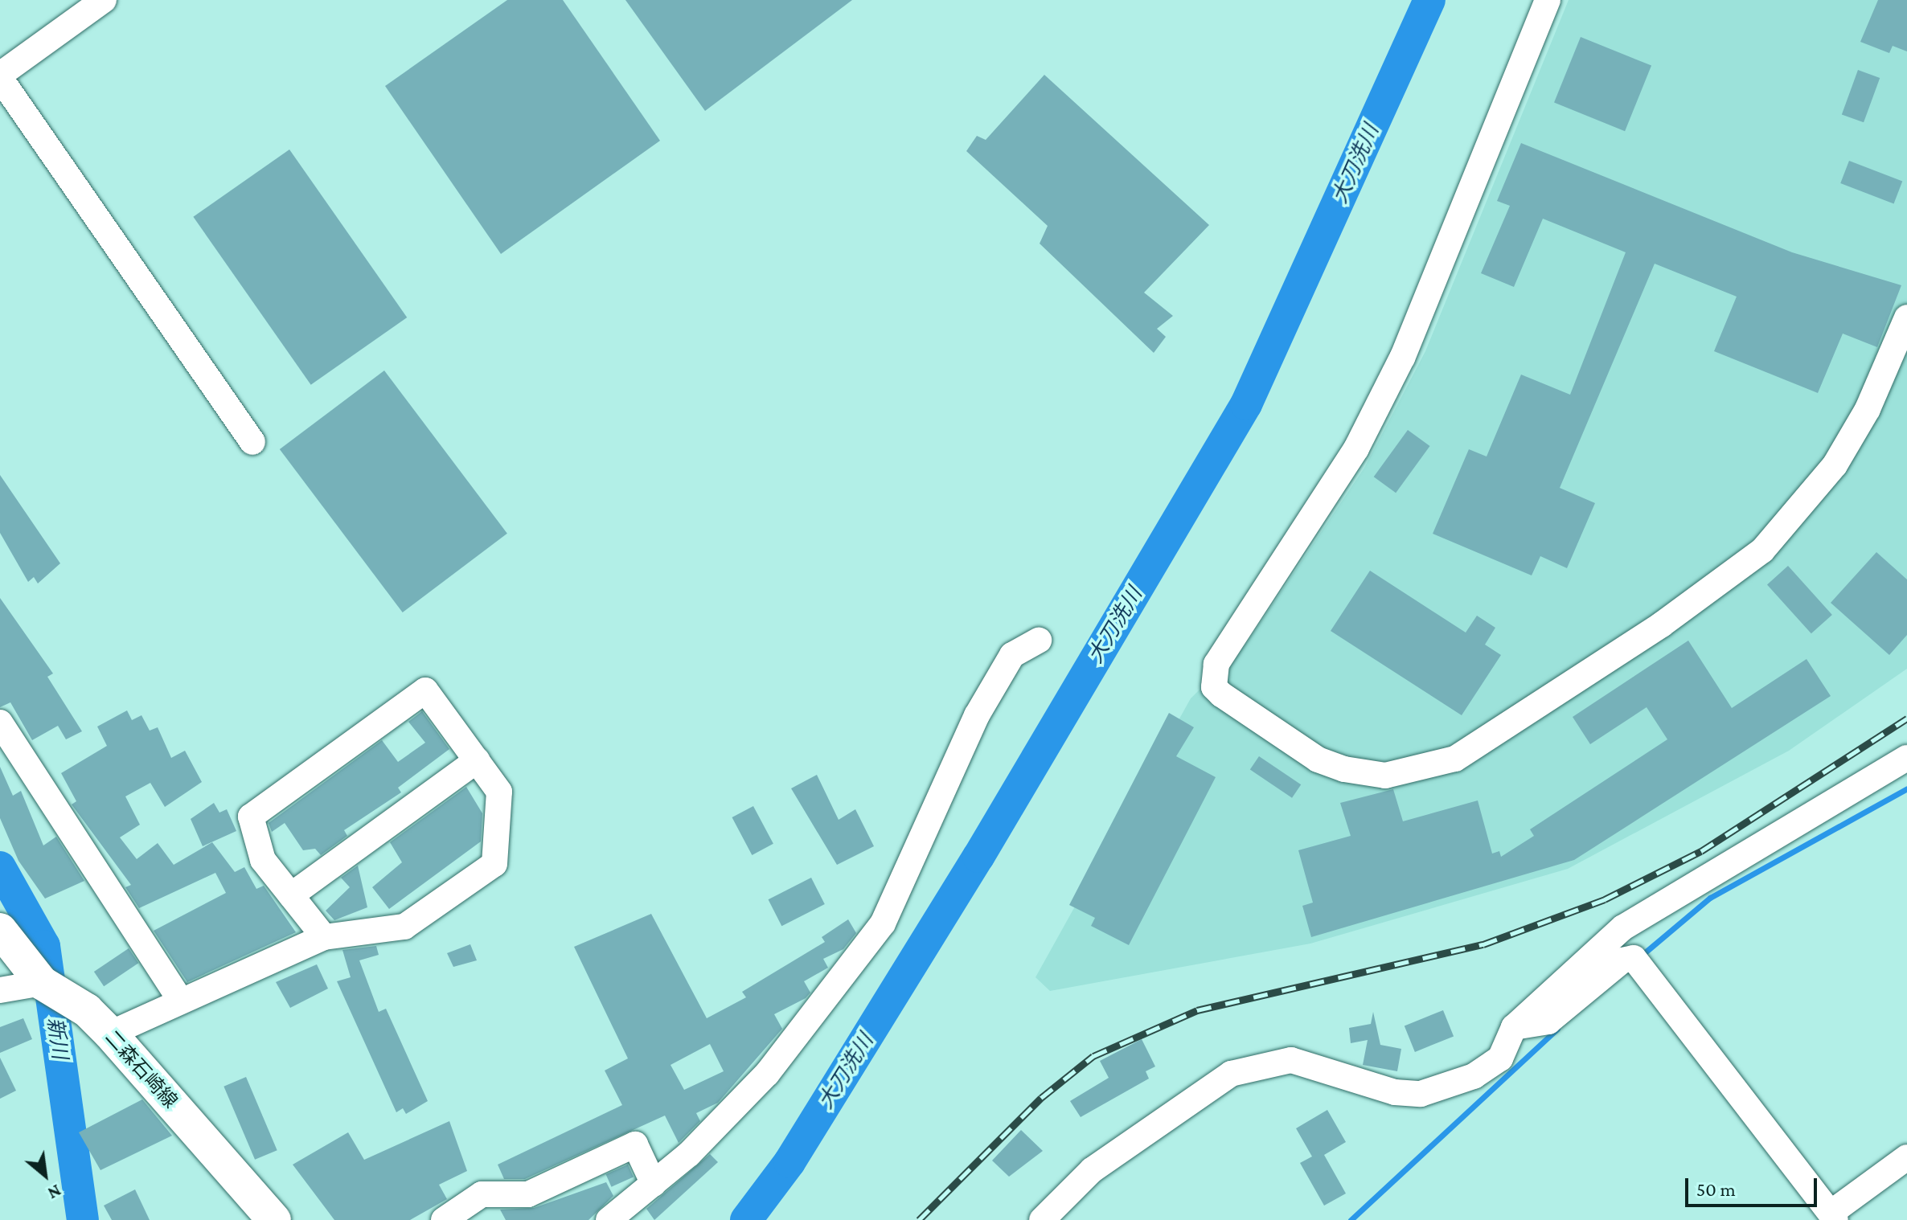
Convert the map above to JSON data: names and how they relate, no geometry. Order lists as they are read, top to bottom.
{
  "streets": {
    "main road": ["二森石崎線"]
  },
  "water": ["大刀洗川", "新川"],
  "scale_bar": "50 m",
  "north": "bottom right"
}
